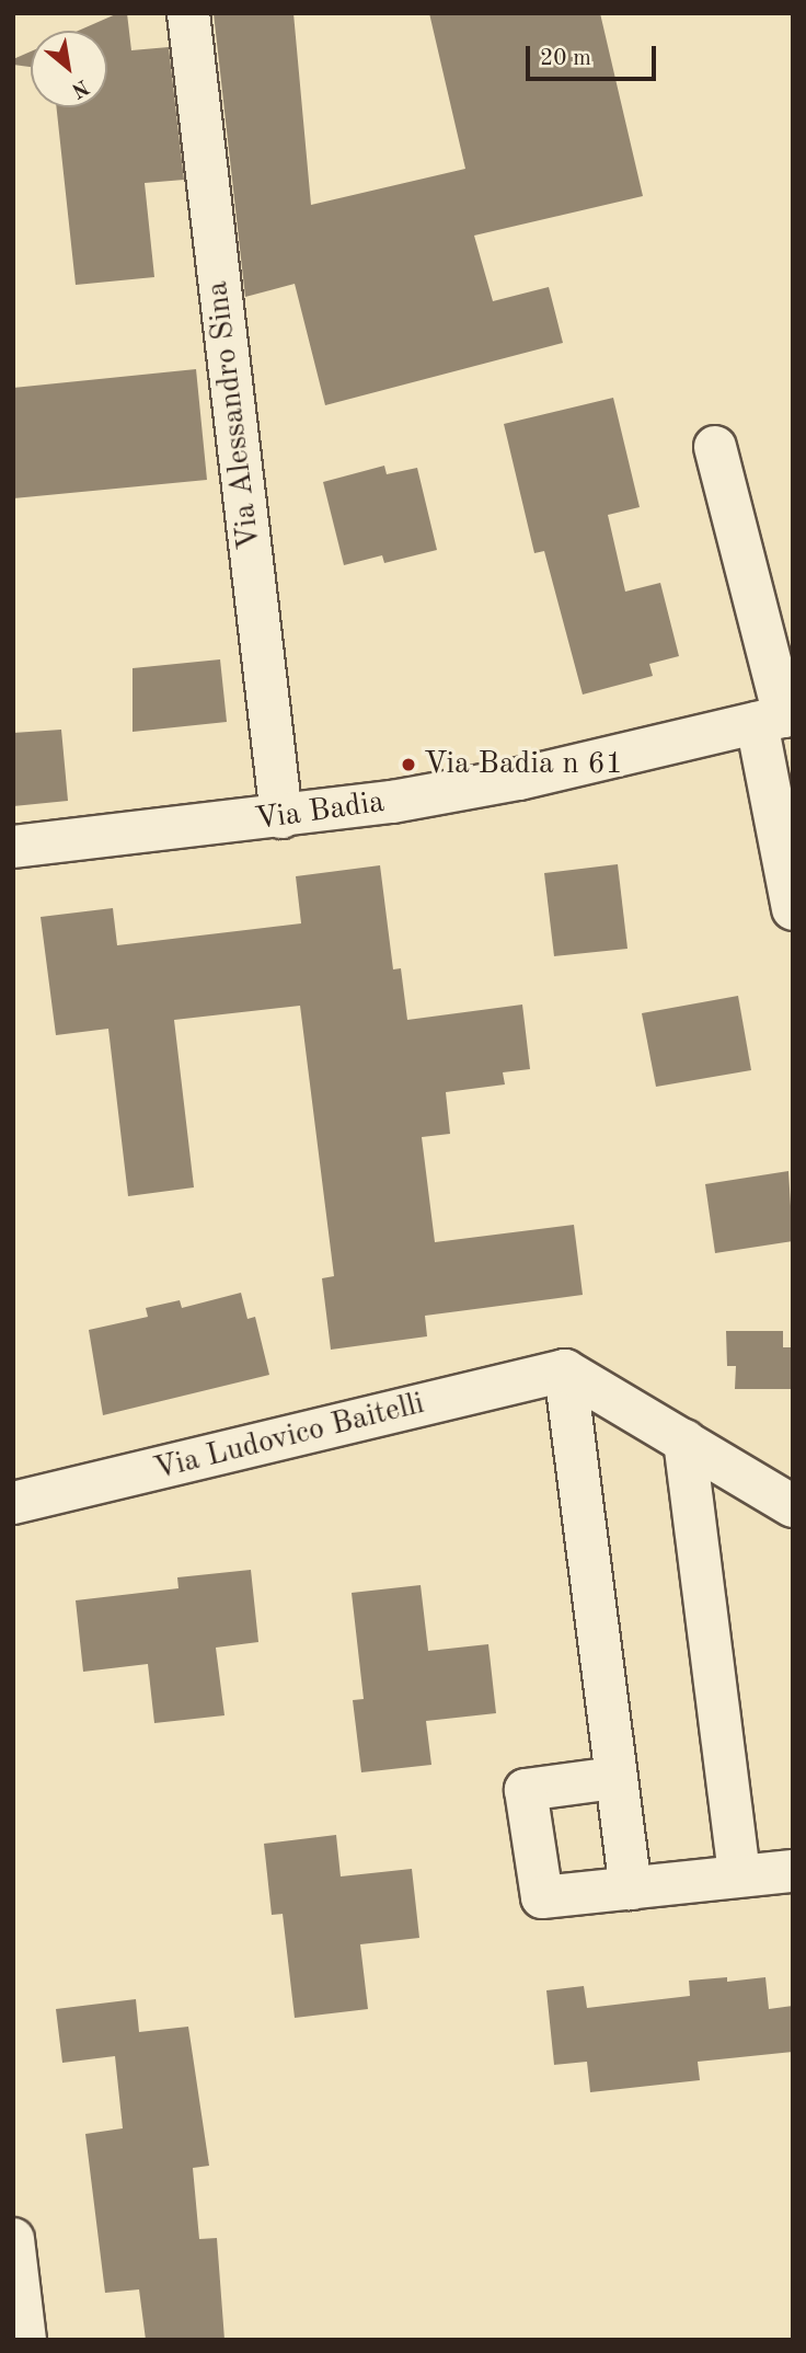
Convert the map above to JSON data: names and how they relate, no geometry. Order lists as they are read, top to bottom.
{
  "streets": {
    "street": ["Via Alessandro Sina", "Via Badia", "Via Ludovico Baitelli"]
  },
  "crossings": [
    ["Via Alessandro Sina", "Via Badia"]
  ],
  "places": ["Via Badia n 61"],
  "scale_bar": "20 m",
  "north": "bottom right"
}
